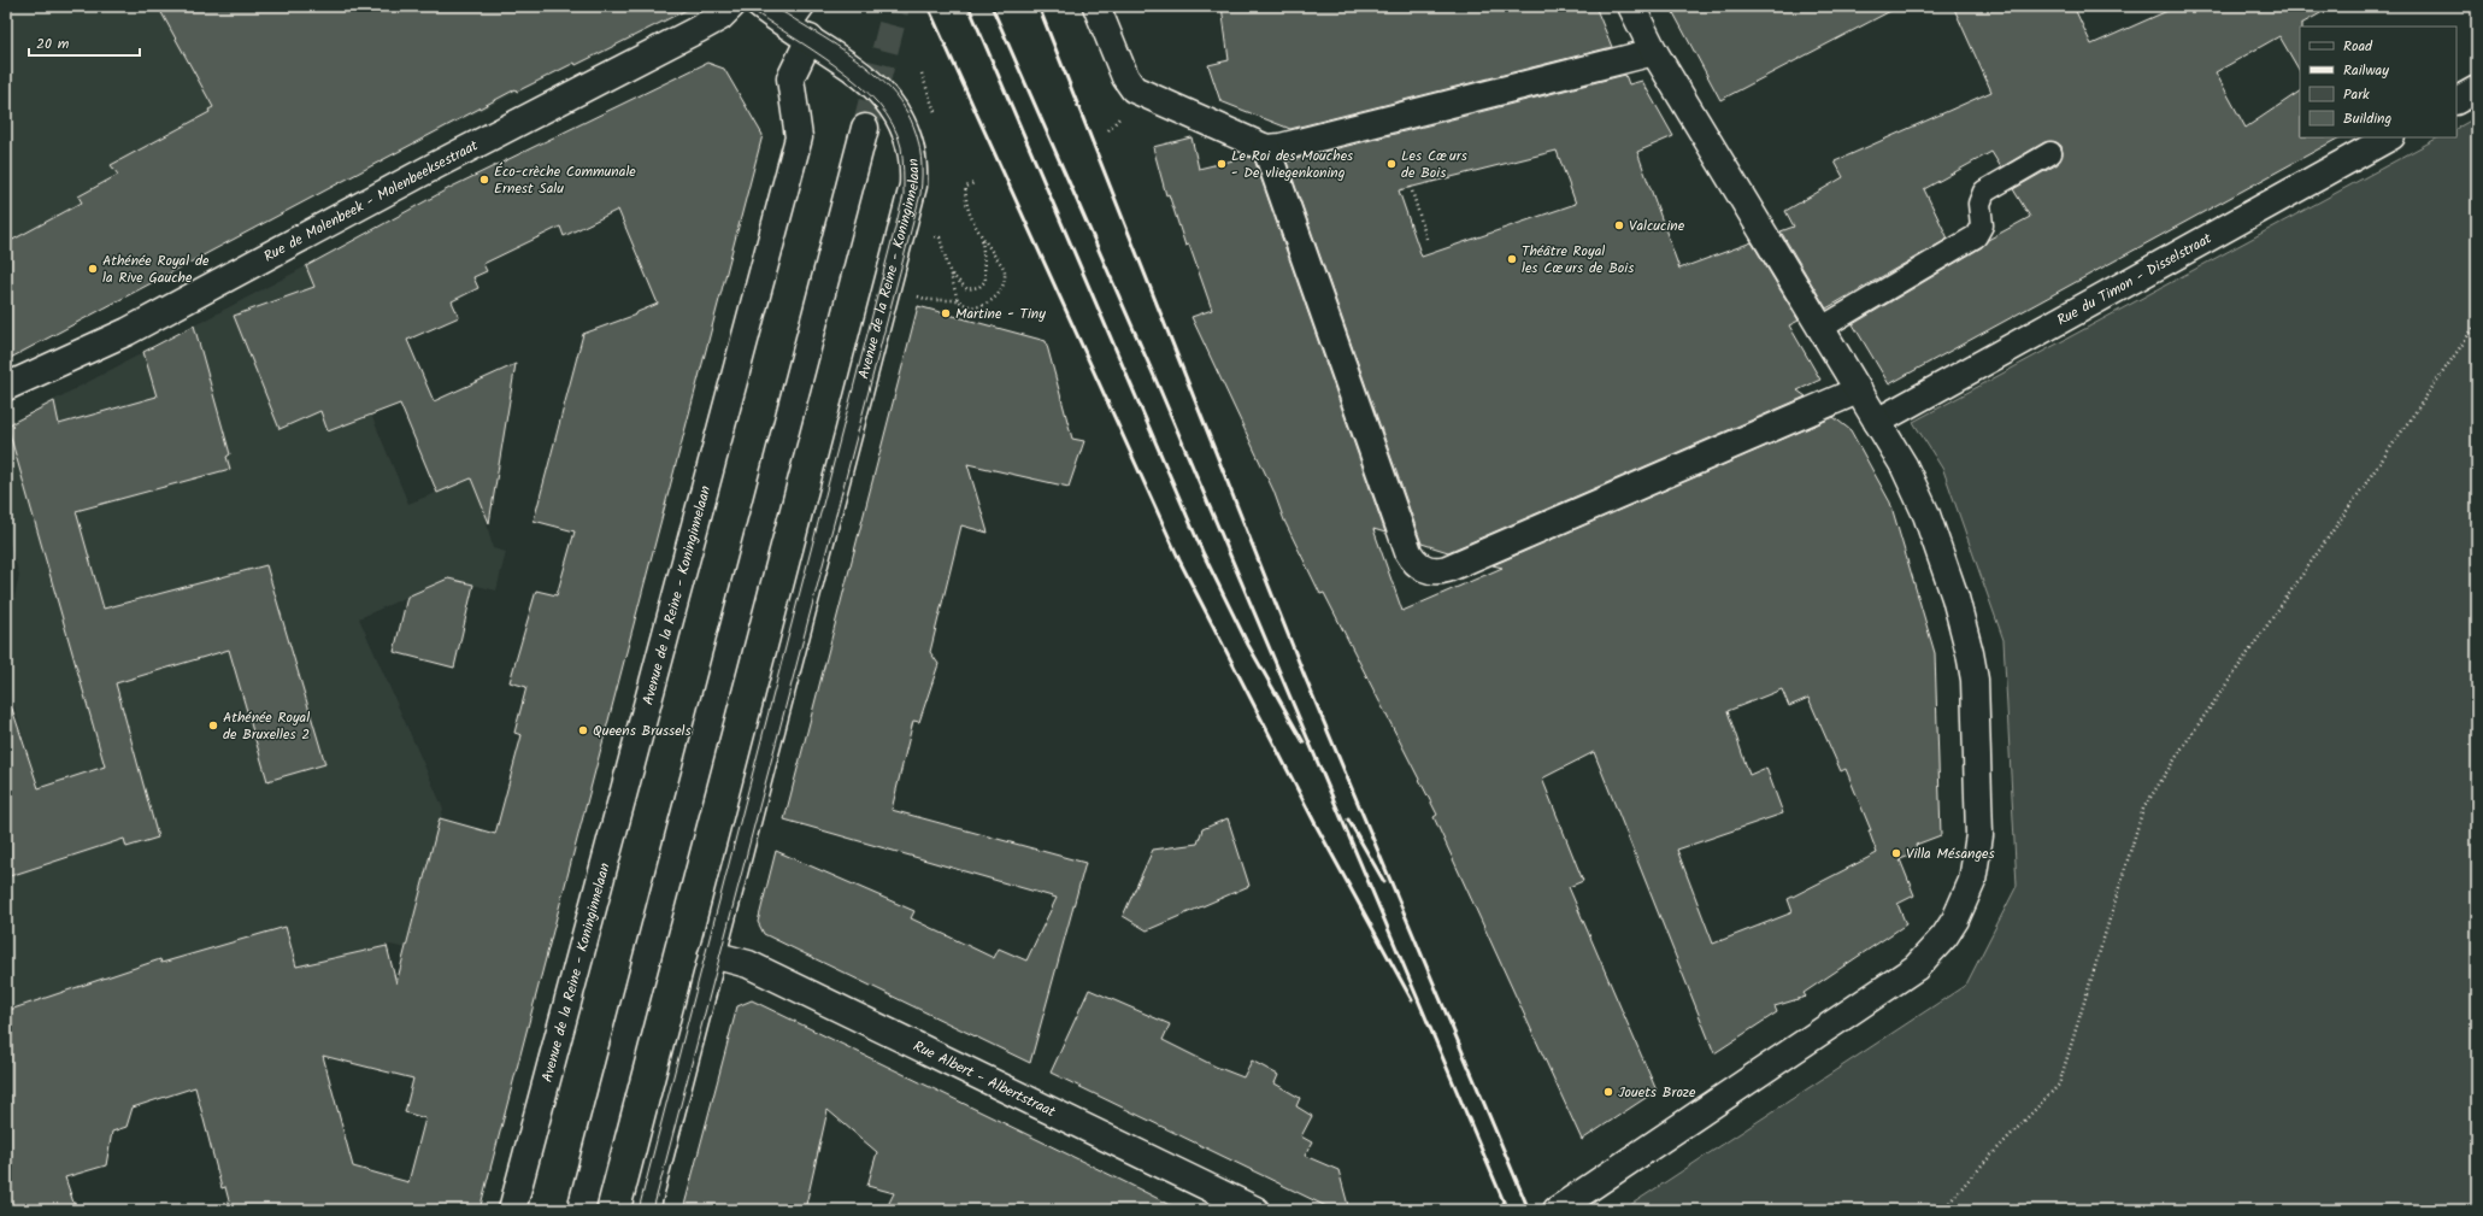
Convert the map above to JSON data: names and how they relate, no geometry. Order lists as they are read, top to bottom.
{
  "streets": {
    "street": [
      "Rue de Molenbeek - Molenbeeksestraat",
      "Avenue de la Reine - Koninginnelaan",
      "Rue du Timon - Disselstraat",
      "Rue Albert - Albertstraat"
    ]
  },
  "crossings": [
    ["Avenue de la Reine - Koninginnelaan", "Rue Albert - Albertstraat"]
  ],
  "places": [
    "Le Roi des Mouches - De vliegenkoning",
    "Les Cœurs de Bois",
    "Éco-crèche Communale Ernest Salu",
    "Valcucine",
    "Théâtre Royal les Cœurs de Bois",
    "Athénée Royal de la Rive Gauche",
    "Martine - Tiny",
    "Athénée Royal de Bruxelles 2",
    "Queens Brussels",
    "Villa Mésanges",
    "Jouets Broze"
  ],
  "legend": [
    "Road",
    "Railway",
    "Park",
    "Building"
  ],
  "scale_bar": "20 m"
}
